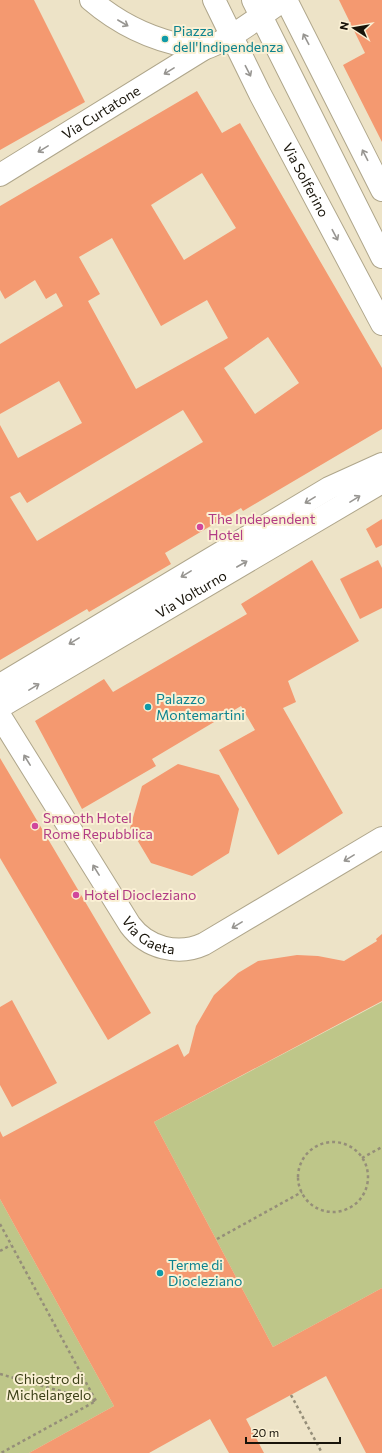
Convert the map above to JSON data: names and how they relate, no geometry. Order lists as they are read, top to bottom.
{
  "streets": {
    "street": [
      "Via Curtatone",
      "Via Solferino",
      "Via Volturno",
      "Via Gaeta"
    ]
  },
  "one_way": ["Via Curtatone"],
  "parks": ["Chiostro di Michelangelo"],
  "places": [
    "Piazza dell'Indipendenza",
    "The Independent Hotel",
    "Palazzo Montemartini",
    "Smooth Hotel Rome Repubblica",
    "Hotel Diocleziano",
    "Terme di Diocleziano"
  ],
  "scale_bar": "20 m",
  "north": "left"
}
